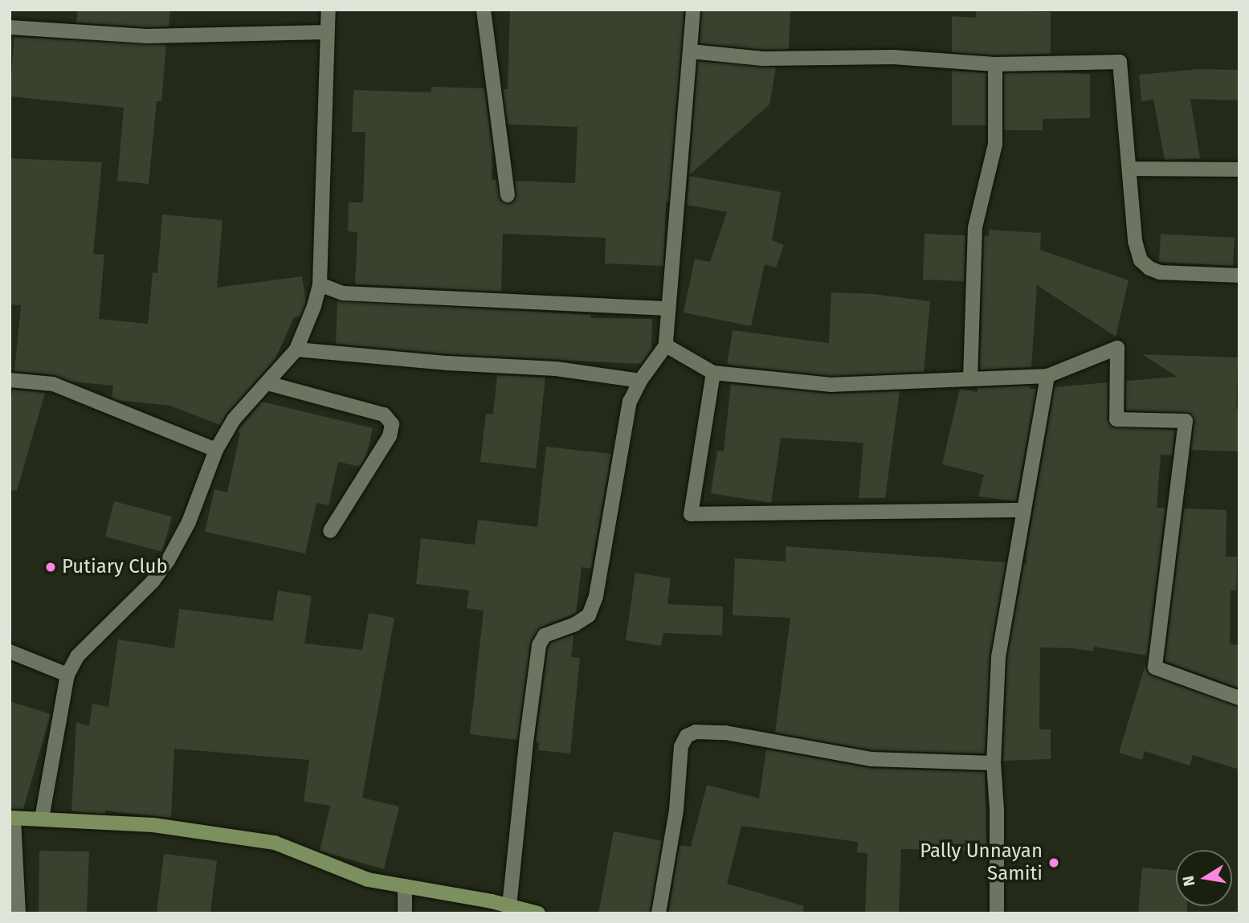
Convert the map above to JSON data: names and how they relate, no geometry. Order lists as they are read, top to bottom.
{
  "places": ["Putiary Club", "Pally Unnayan Samiti"],
  "north": "left"
}
